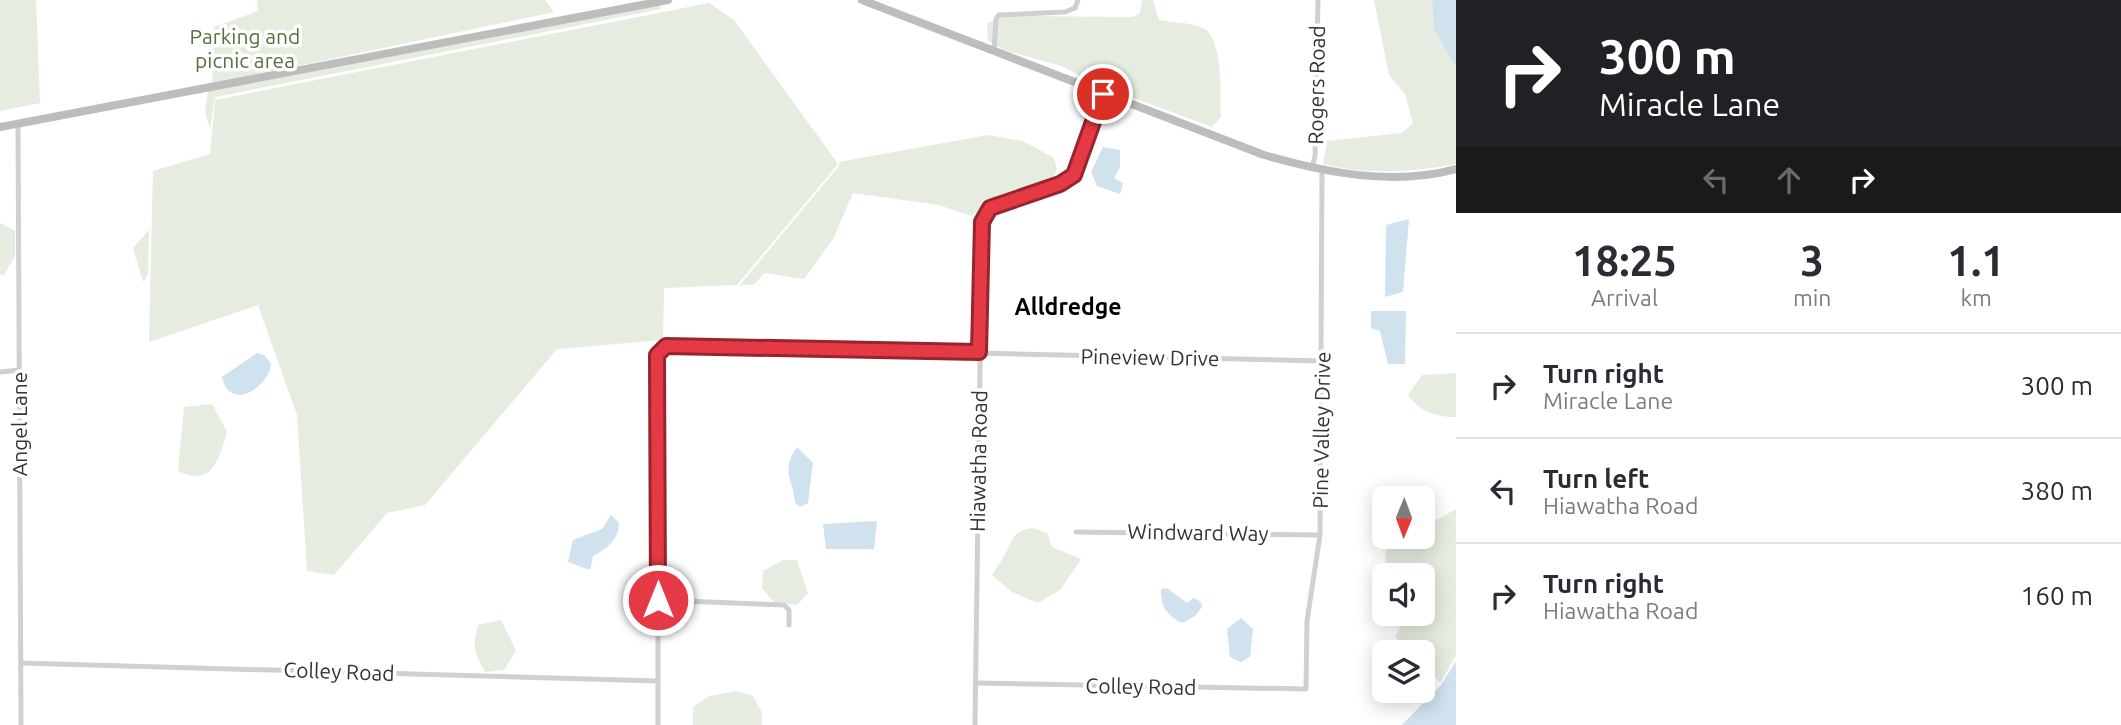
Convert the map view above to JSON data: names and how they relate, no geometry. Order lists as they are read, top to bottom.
{
  "streets": {
    "street": [
      "Rogers Road",
      "Pineview Drive",
      "Angel Lane",
      "Pine Valley Drive",
      "Hiawatha Road",
      "Windward Way",
      "Colley Road"
    ]
  },
  "crossings": [
    ["Pineview Drive", "Pine Valley Drive"],
    ["Pineview Drive", "Hiawatha Road"],
    ["Angel Lane", "Colley Road"],
    ["Pine Valley Drive", "Windward Way"],
    ["Pine Valley Drive", "Colley Road"],
    ["Hiawatha Road", "Colley Road"]
  ],
  "districts": ["Alldredge"],
  "parks": ["Parking and picnic area"],
  "north": "bottom",
  "page": {
    "turn": ["300 m", "Miracle Lane"],
    "eta": [
      "18:25",
      "Arrival",
      "3",
      "min",
      "1.1",
      "km"
    ],
    "list": [
      {
        "name": "Turn right",
        "note": "Miracle Lane",
        "value": "300 m"
      },
      {
        "name": "Turn left",
        "note": "Hiawatha Road",
        "value": "380 m"
      },
      {
        "name": "Turn right",
        "note": "Hiawatha Road",
        "value": "160 m"
      }
    ]
  }
}
